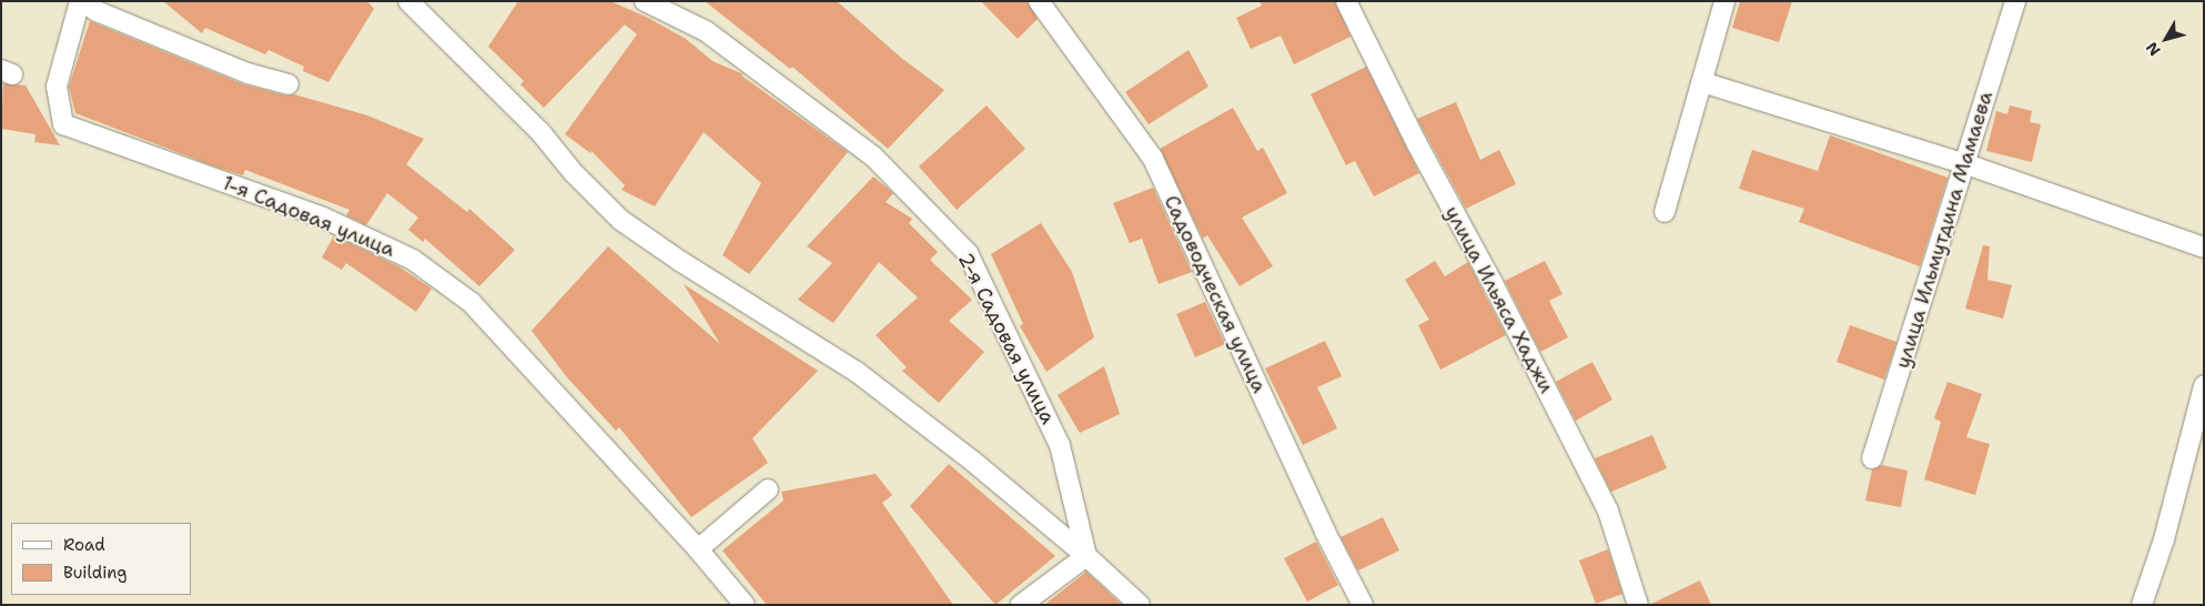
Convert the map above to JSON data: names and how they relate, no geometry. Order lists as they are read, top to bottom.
{
  "streets": {
    "street": [
      "1-я Садовая улица",
      "улица Ильмутдина Мамаева",
      "Садоводческая улица",
      "улица Ильяса Хаджи",
      "2-я Садовая улица"
    ]
  },
  "legend": ["Road", "Building"],
  "north": "bottom left"
}
